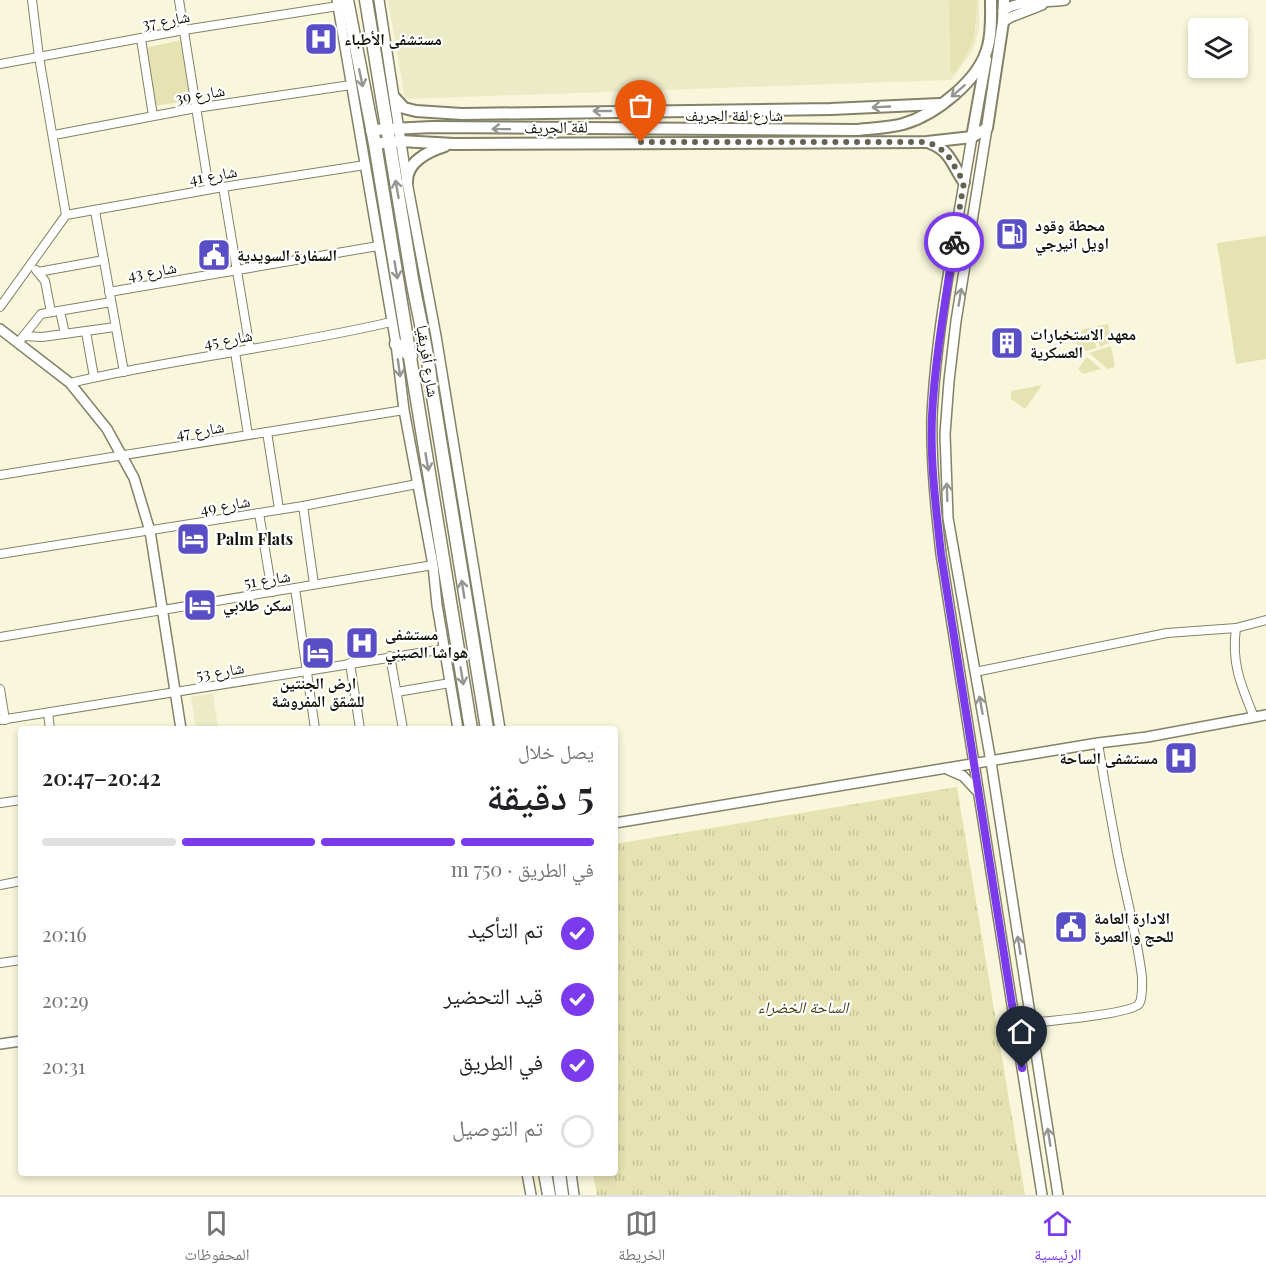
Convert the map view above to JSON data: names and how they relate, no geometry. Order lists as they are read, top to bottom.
{
  "streets": {
    "highway": ["شارع أفريقيا"],
    "main road": ["شارع لفة الجريف", "لفة الجريف"],
    "street": [
      "شارع 37",
      "شارع 39",
      "شارع 41",
      "شارع 43",
      "شارع 45",
      "شارع 47",
      "شارع 49",
      "شارع 51",
      "شارع 53"
    ]
  },
  "crossings": [
    ["شارع 37", "شارع أفريقيا"],
    ["شارع 39", "شارع أفريقيا"],
    ["شارع لفة الجريف", "شارع أفريقيا"],
    ["لفة الجريف", "شارع أفريقيا"],
    ["شارع 41", "شارع أفريقيا"],
    ["شارع 43", "شارع أفريقيا"],
    ["شارع 45", "شارع أفريقيا"],
    ["شارع أفريقيا", "شارع 47"],
    ["شارع أفريقيا", "شارع 49"],
    ["شارع أفريقيا", "شارع 51"],
    ["شارع أفريقيا", "شارع 53"]
  ],
  "parks": ["الساحة الخضراء"],
  "places": {
    "hospital": ["مستشفی الأطباء", "مستشفى هواشا الصيني", "مستشفى الساحة"],
    "fuel station": ["محطة وقود اويل انيرجي"],
    "public building": ["السفارة السويدية", "الادارة العامة للحج و العمرة"],
    "building": ["معهد الاستخبارات العسكرية"],
    "hotel": ["Palm Flats", "سكن طلابي", "ارض الجنتين للشقق المفروشة"]
  },
  "page": {
    "heading": ["5 دقيقة", "يصل خلال", "20:42–20:47"],
    "bar": "في الطريق · 750 m",
    "list": [
      ["تم التأكيد", "20:16"],
      ["قيد التحضير", "20:29"],
      ["في الطريق", "20:31"],
      "تم التوصيل"
    ],
    "tabs": ["الرئيسية", "الخريطة", "المحفوظات"]
  }
}
